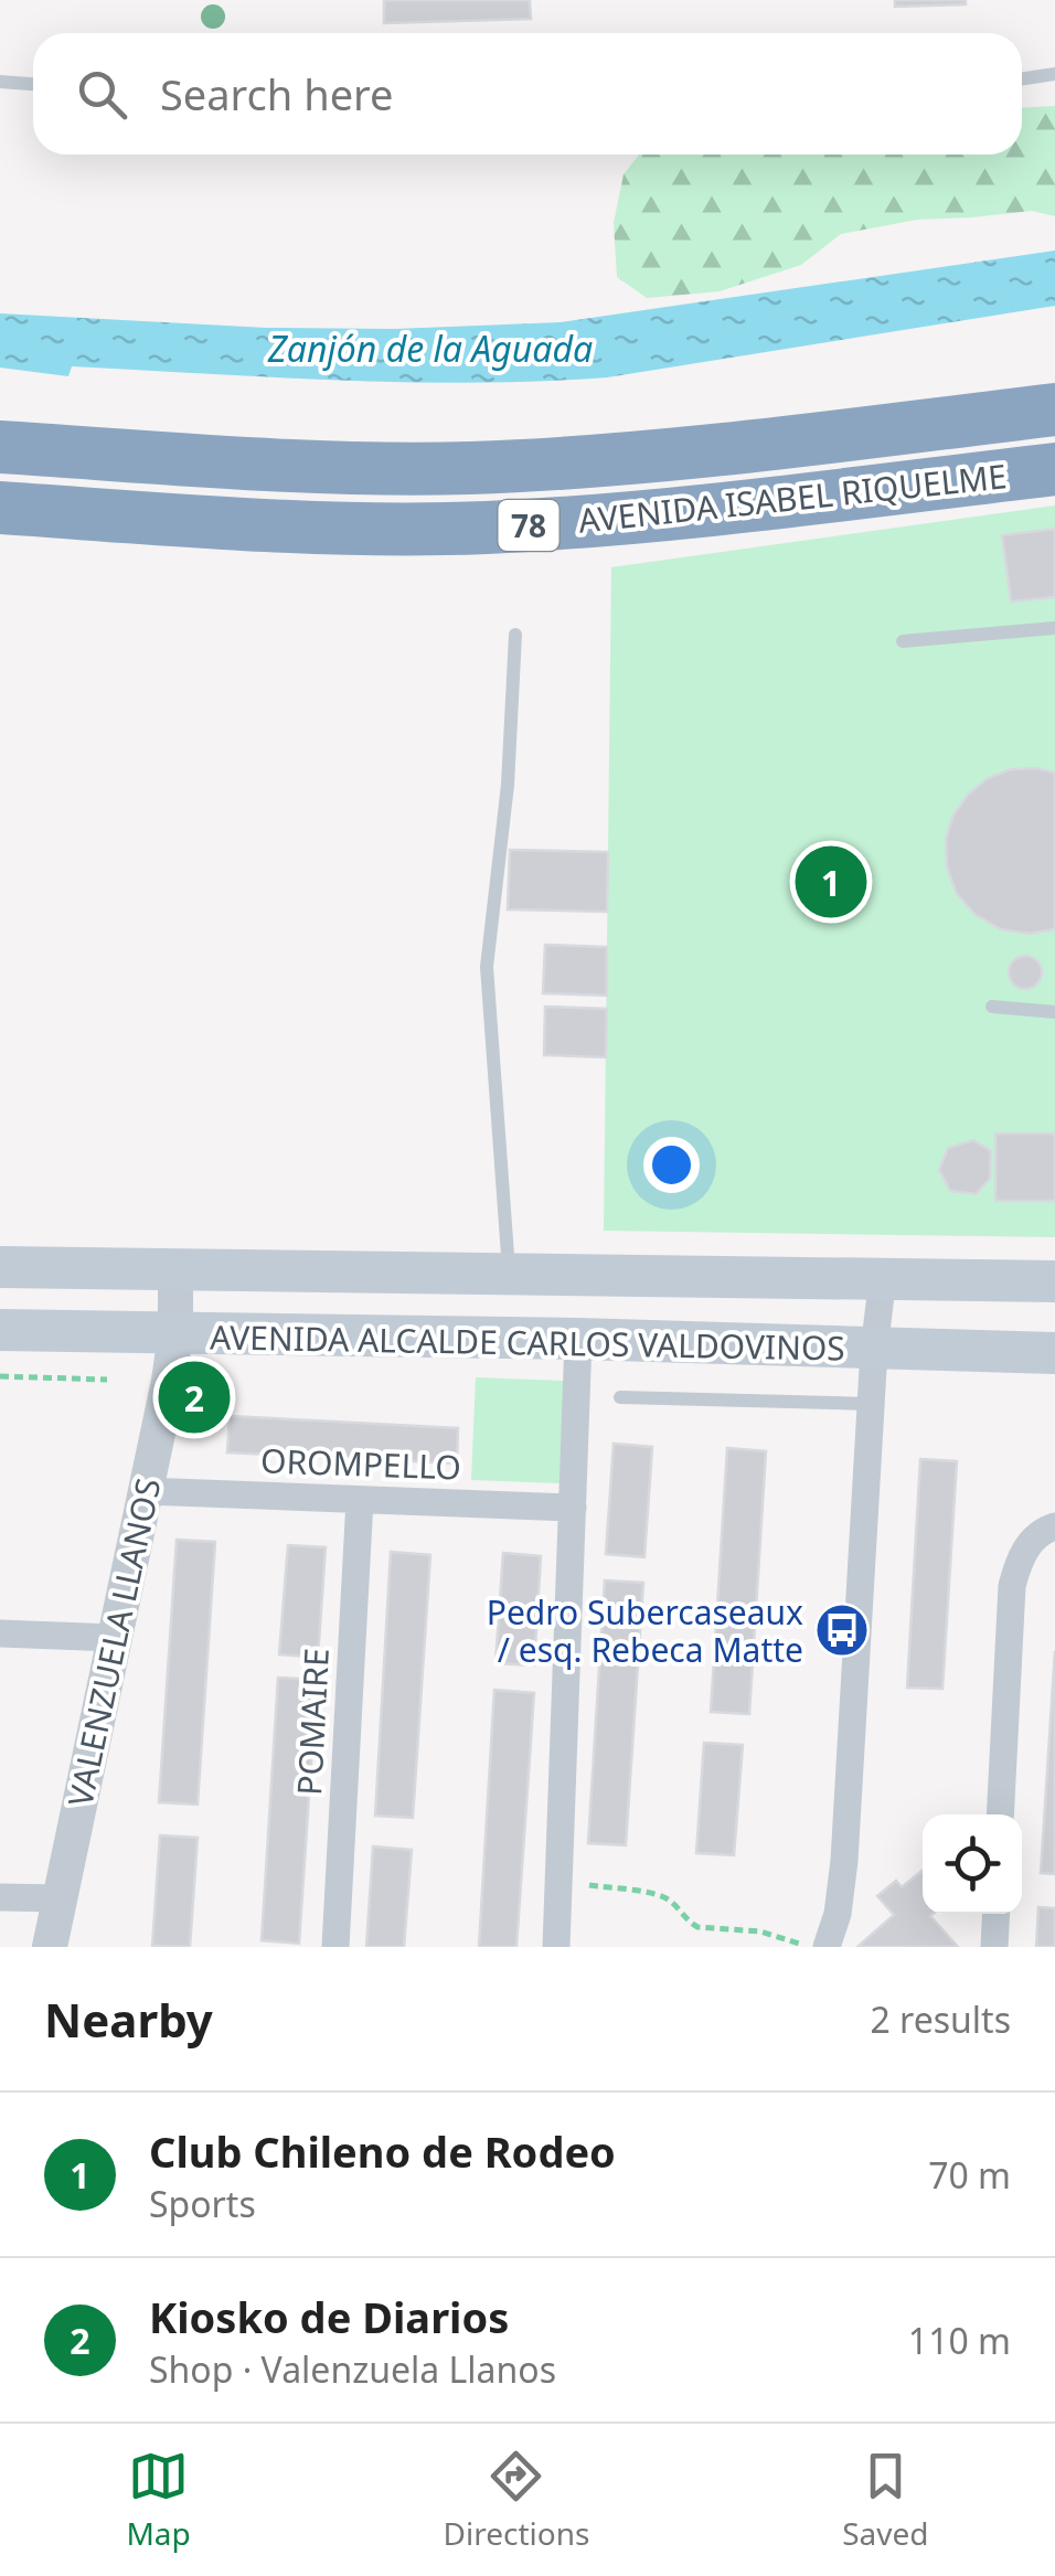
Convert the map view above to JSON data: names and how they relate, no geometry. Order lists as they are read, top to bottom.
{
  "streets": {
    "highway": ["AVENIDA ISABEL RIQUELME", "78"],
    "main road": ["AVENIDA ALCALDE CARLOS VALDOVINOS"],
    "street": ["OROMPELLO", "VALENZUELA LLANOS", "POMAIRE"]
  },
  "crossings": [
    ["AVENIDA ALCALDE CARLOS VALDOVINOS", "VALENZUELA LLANOS"],
    ["OROMPELLO", "VALENZUELA LLANOS"],
    ["OROMPELLO", "POMAIRE"]
  ],
  "water": ["Zanjón de la Aguada"],
  "places": {
    "bus stop": ["Pedro Subercaseaux / esq. Rebeca Matte"]
  },
  "page": {
    "search": "Search here",
    "pins": ["1", "2"],
    "heading": ["Nearby", "2 results"],
    "list": [
      {
        "mark": "1",
        "name": "Club Chileno de Rodeo",
        "note": "Sports",
        "value": "70 m"
      },
      {
        "mark": "2",
        "name": "Kiosko de Diarios",
        "note": "Shop · Valenzuela Llanos",
        "value": "110 m"
      }
    ],
    "nav": ["Map", "Directions", "Saved"]
  }
}
